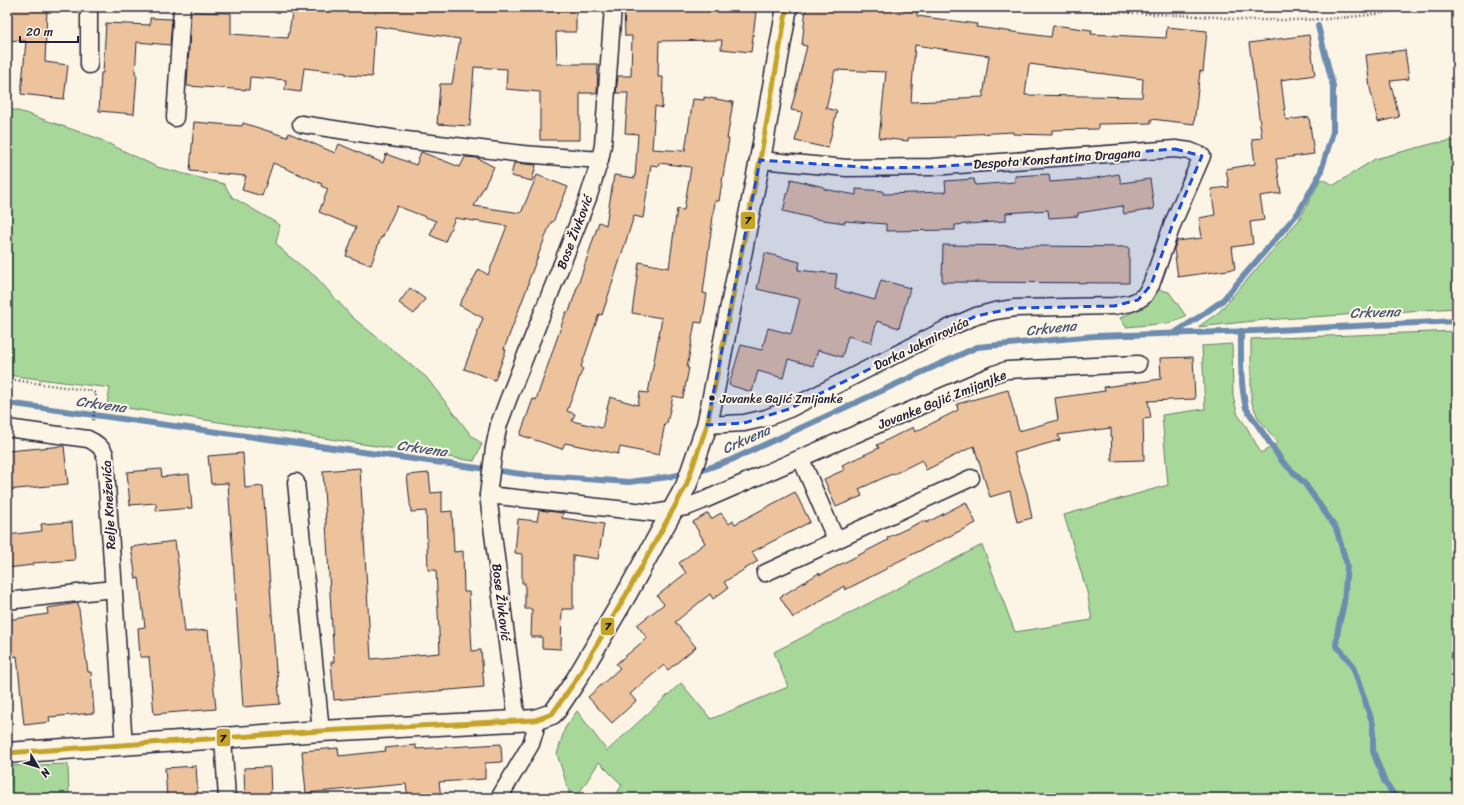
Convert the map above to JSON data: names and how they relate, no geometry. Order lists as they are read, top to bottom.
{
  "streets": {
    "street": [
      "Despota Konstantina Dragana",
      "Bose Živković",
      "Darka Jakmirovića",
      "Jovanke Gajić Zmijanjke",
      "Relje Kneževića"
    ]
  },
  "crossings": [
    ["Despota Konstantina Dragana", "Darka Jakmirovića"],
    ["Bose Živković", "Jovanke Gajić Zmijanjke"]
  ],
  "water": ["Crkvena"],
  "places": ["Jovanke Gajić Zmijanke"],
  "lines": ["transit line 7"],
  "scale_bar": "20 m",
  "north": "bottom right"
}
